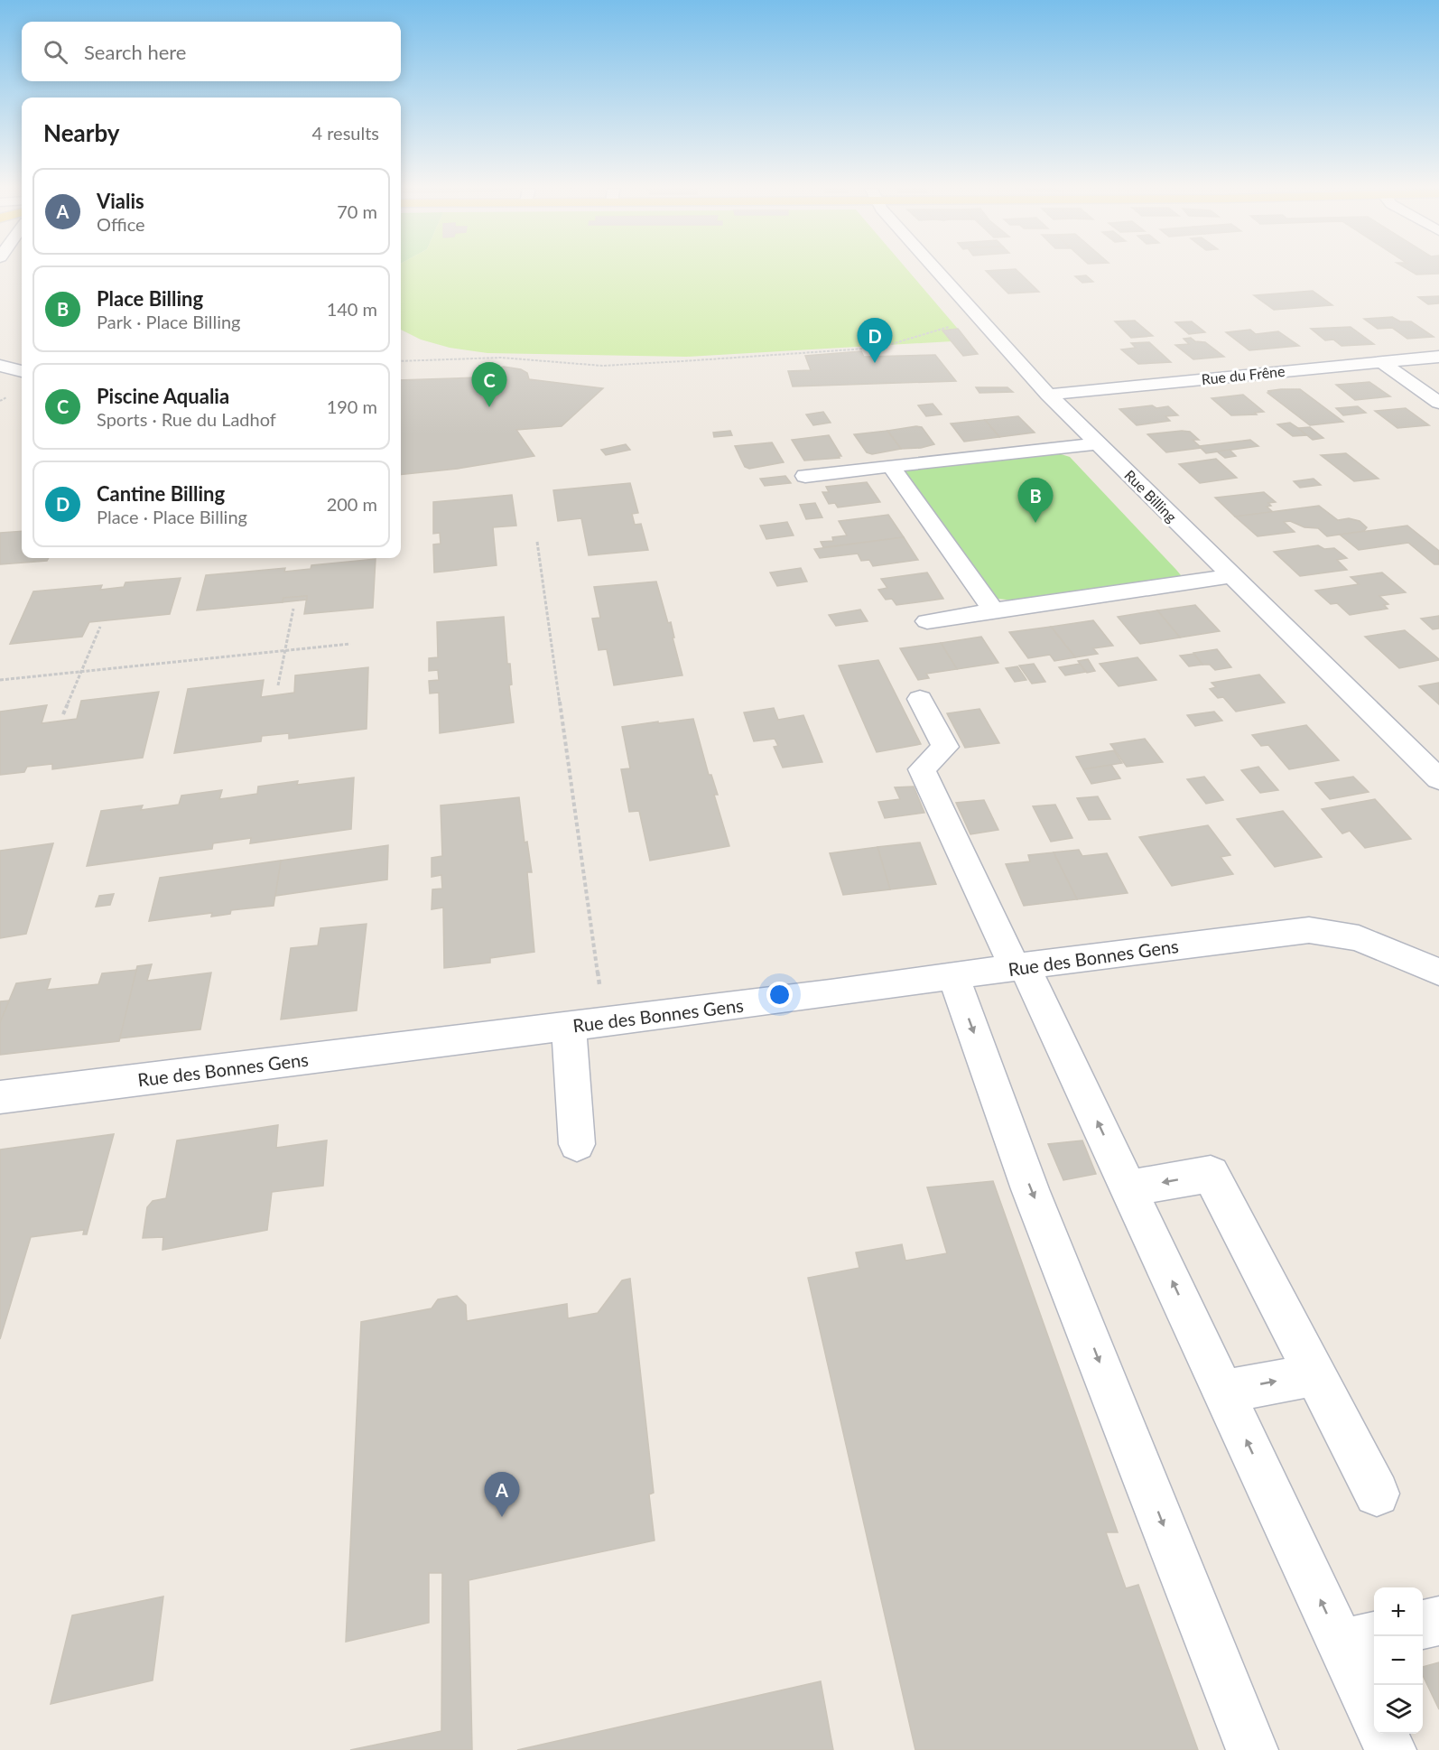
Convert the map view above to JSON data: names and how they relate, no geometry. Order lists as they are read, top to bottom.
{
  "streets": {
    "street": ["Rue du Frêne", "Rue Billing", "Rue des Bonnes Gens"]
  },
  "crossings": [
    ["Rue du Frêne", "Rue Billing"]
  ],
  "page": {
    "search": "Search here",
    "heading": ["Nearby", "4 results"],
    "list": [
      {
        "mark": "A",
        "name": "Vialis",
        "note": "Office",
        "value": "70 m"
      },
      {
        "mark": "B",
        "name": "Place Billing",
        "note": "Park · Place Billing",
        "value": "140 m"
      },
      {
        "mark": "C",
        "name": "Piscine Aqualia",
        "note": "Sports · Rue du Ladhof",
        "value": "190 m"
      },
      {
        "mark": "D",
        "name": "Cantine Billing",
        "note": "Place · Place Billing",
        "value": "200 m"
      }
    ],
    "pins": [
      "D",
      "C",
      "B",
      "A"
    ],
    "map_buttons": ["+", "−"]
  }
}
